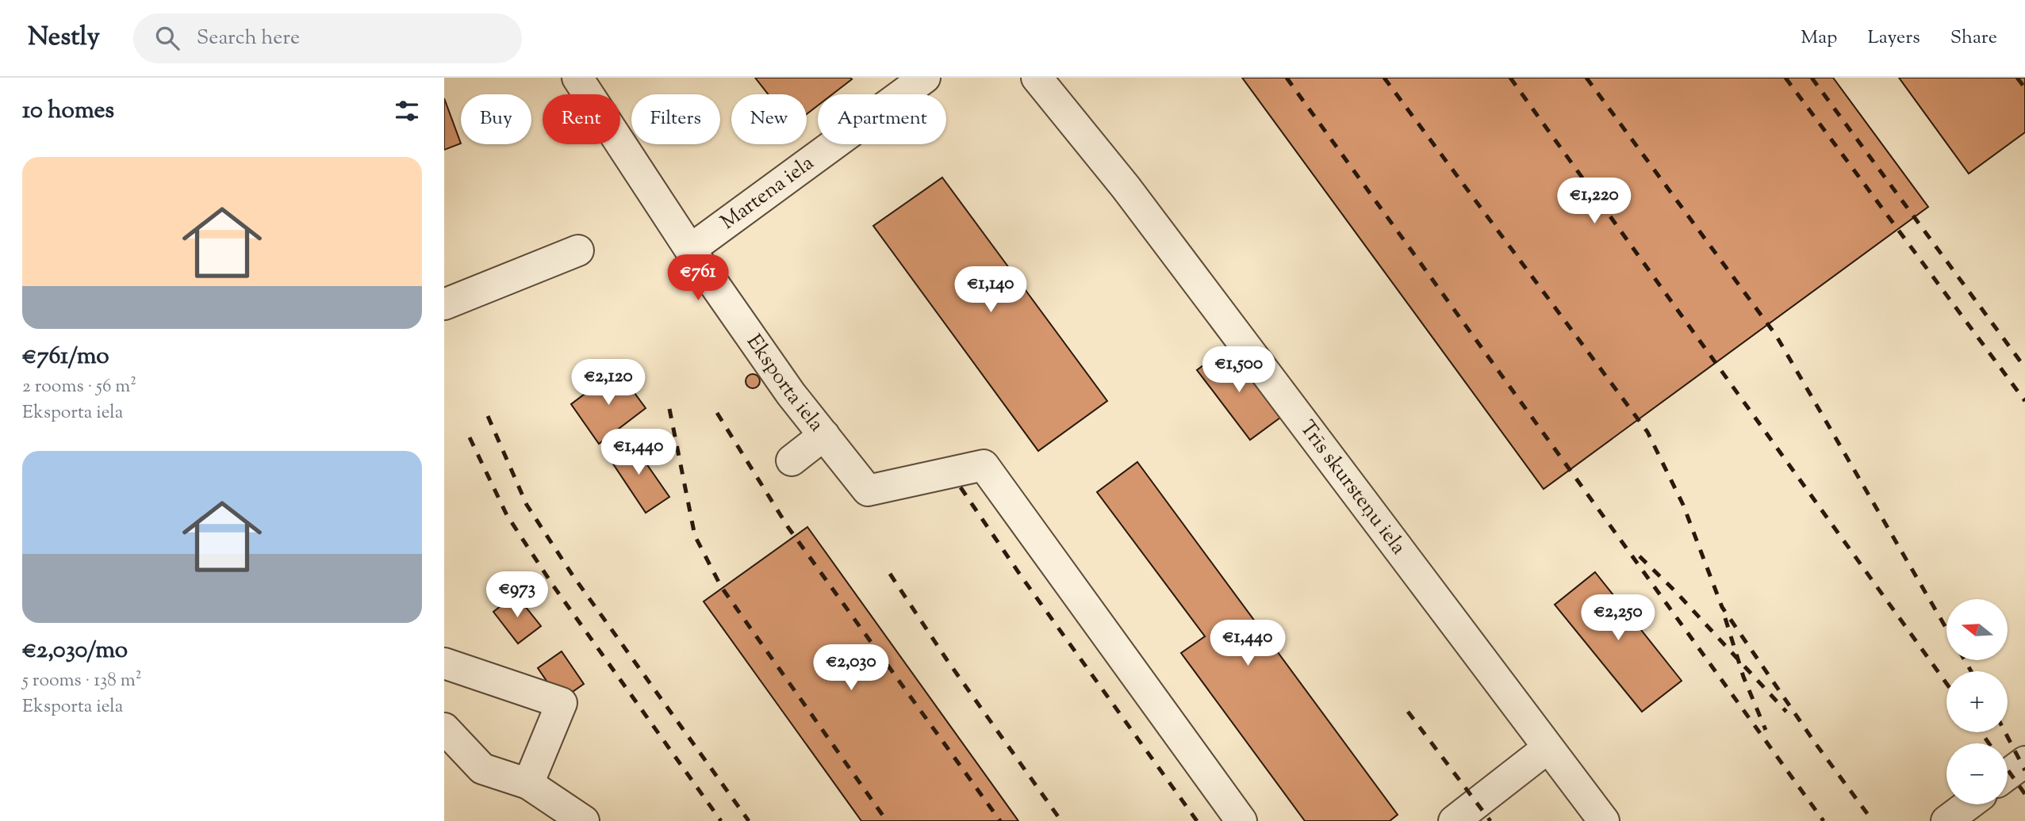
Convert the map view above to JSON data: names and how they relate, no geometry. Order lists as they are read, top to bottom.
{
  "streets": {
    "street": ["Martena iela", "Eksporta iela", "Trīs skursteņu iela"]
  },
  "crossings": [
    ["Martena iela", "Eksporta iela"]
  ],
  "north": "left",
  "page": {
    "header": "Nestly",
    "search": "Search here",
    "nav": ["Map", "Layers", "Share"],
    "heading": "10 homes",
    "chip": [
      "Buy",
      "Rent",
      "Filters",
      "New",
      "Apartment"
    ],
    "list": [
      {
        "name": "€761/mo",
        "note": "2 rooms · 56 m² · Eksporta iela"
      },
      {
        "name": "€2,030/mo",
        "note": "5 rooms · 138 m² · Eksporta iela"
      }
    ],
    "price": [
      "€1,220",
      "€761",
      "€1,140",
      "€1,500",
      "€2,120",
      "€1,440",
      "€973",
      "€2,250",
      "€1,440",
      "€2,030"
    ],
    "map_buttons": ["+", "−"]
  }
}
